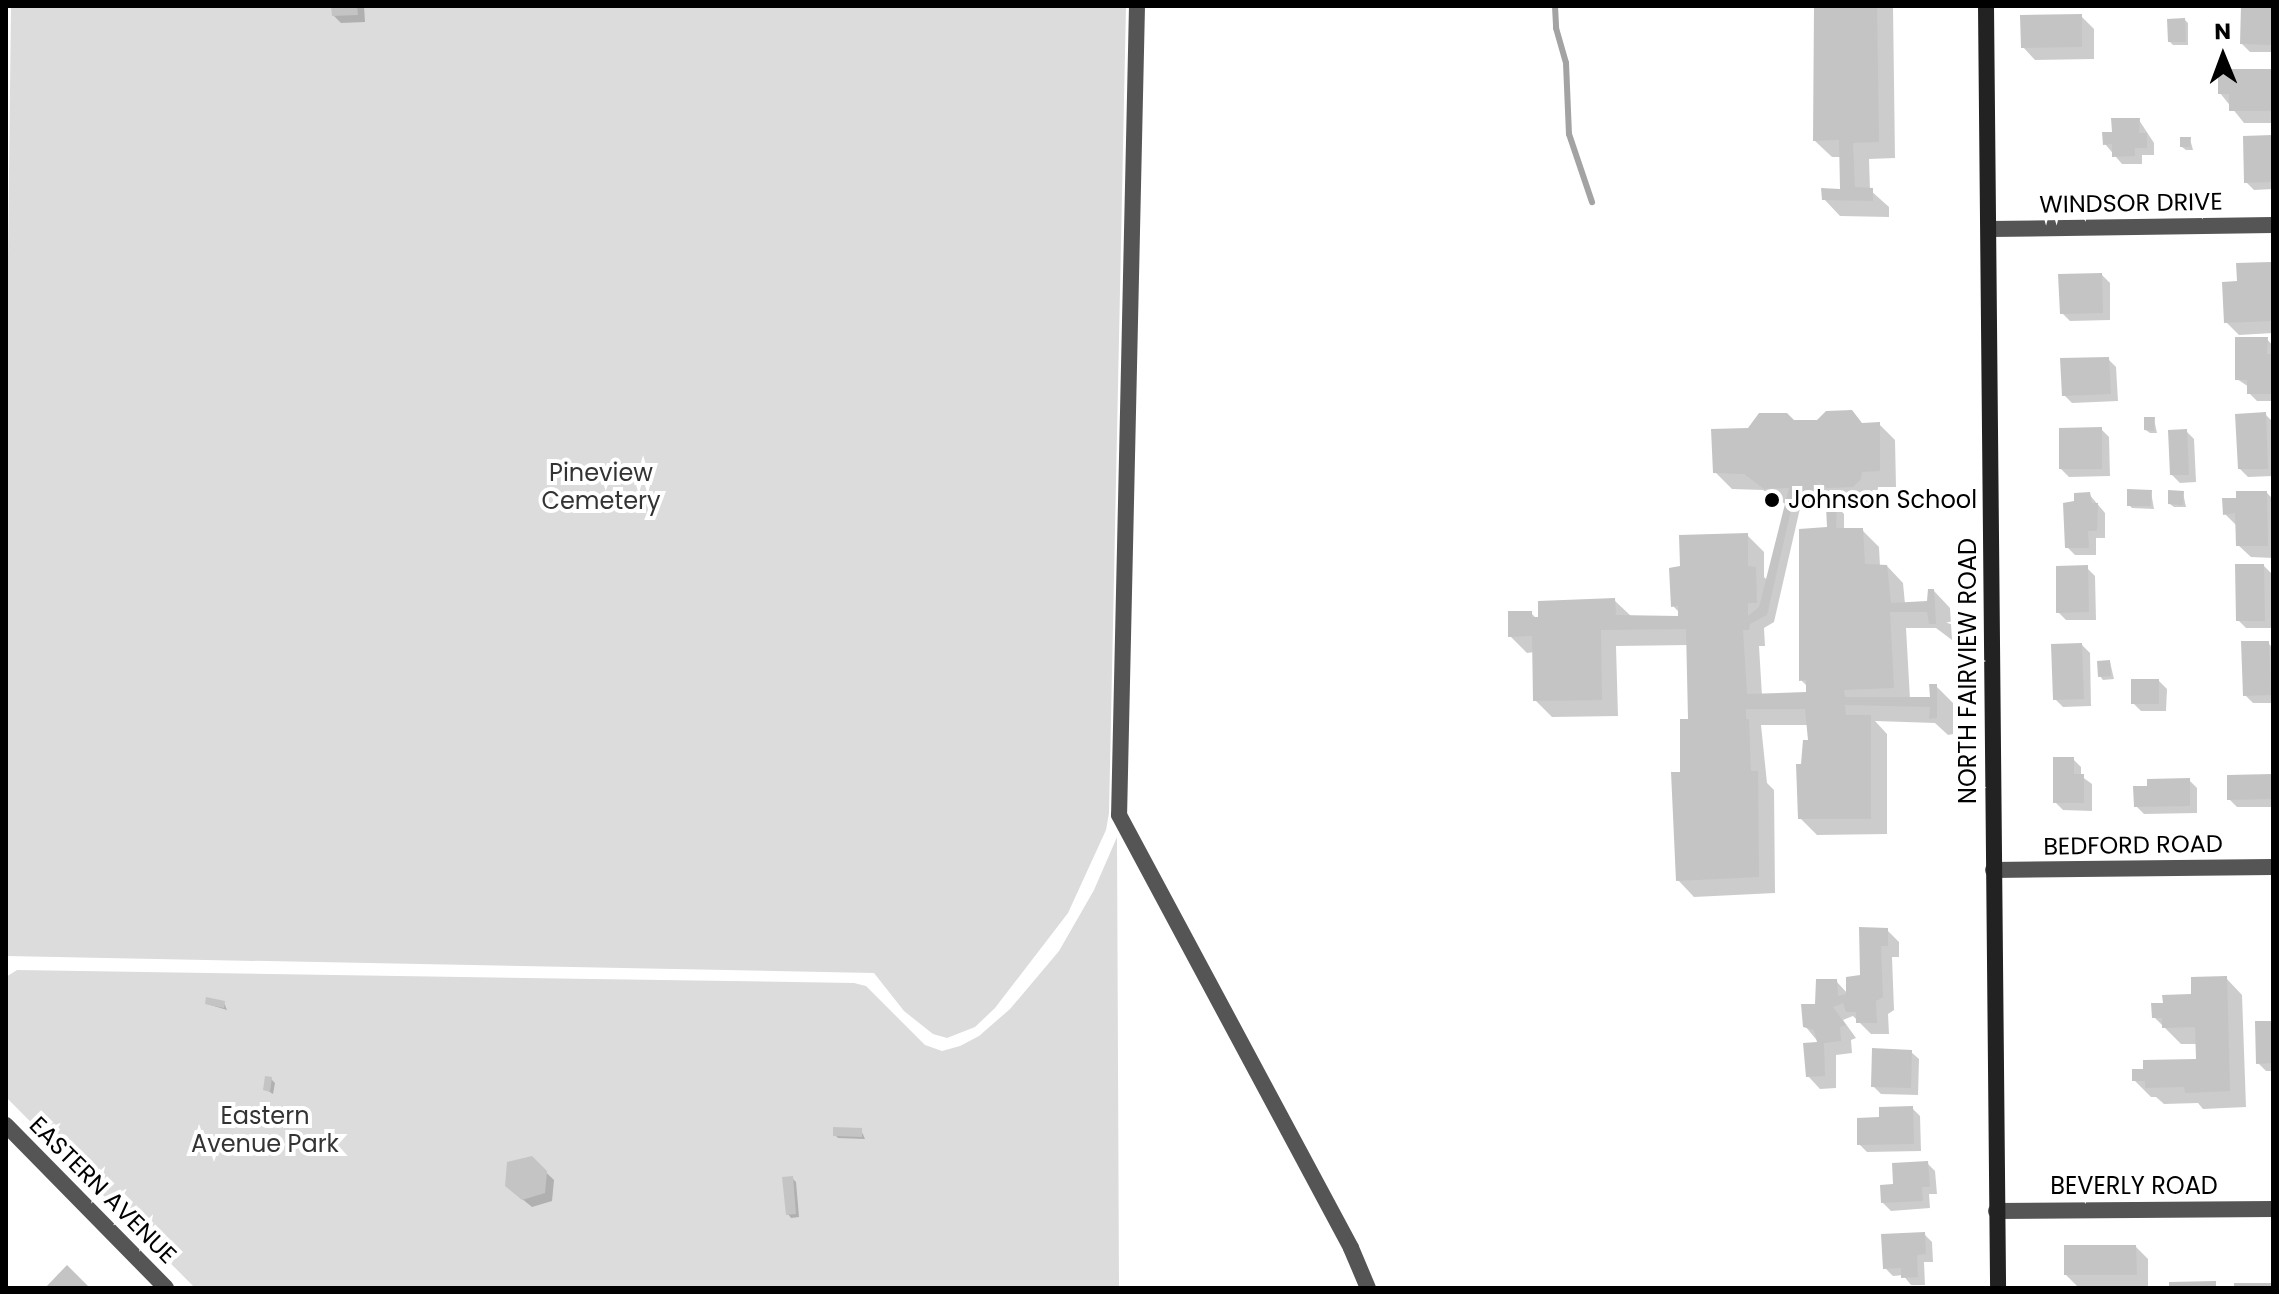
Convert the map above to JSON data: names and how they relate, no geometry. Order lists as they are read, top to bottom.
{
  "streets": {
    "main road": ["NORTH FAIRVIEW ROAD"],
    "street": [
      "WINDSOR DRIVE",
      "BEDFORD ROAD",
      "BEVERLY ROAD",
      "EASTERN AVENUE"
    ]
  },
  "crossings": [
    ["WINDSOR DRIVE", "NORTH FAIRVIEW ROAD"],
    ["NORTH FAIRVIEW ROAD", "BEDFORD ROAD"],
    ["NORTH FAIRVIEW ROAD", "BEVERLY ROAD"]
  ],
  "parks": ["Pineview Cemetery", "Eastern Avenue Park"],
  "places": ["Johnson School"],
  "north": "top"
}
